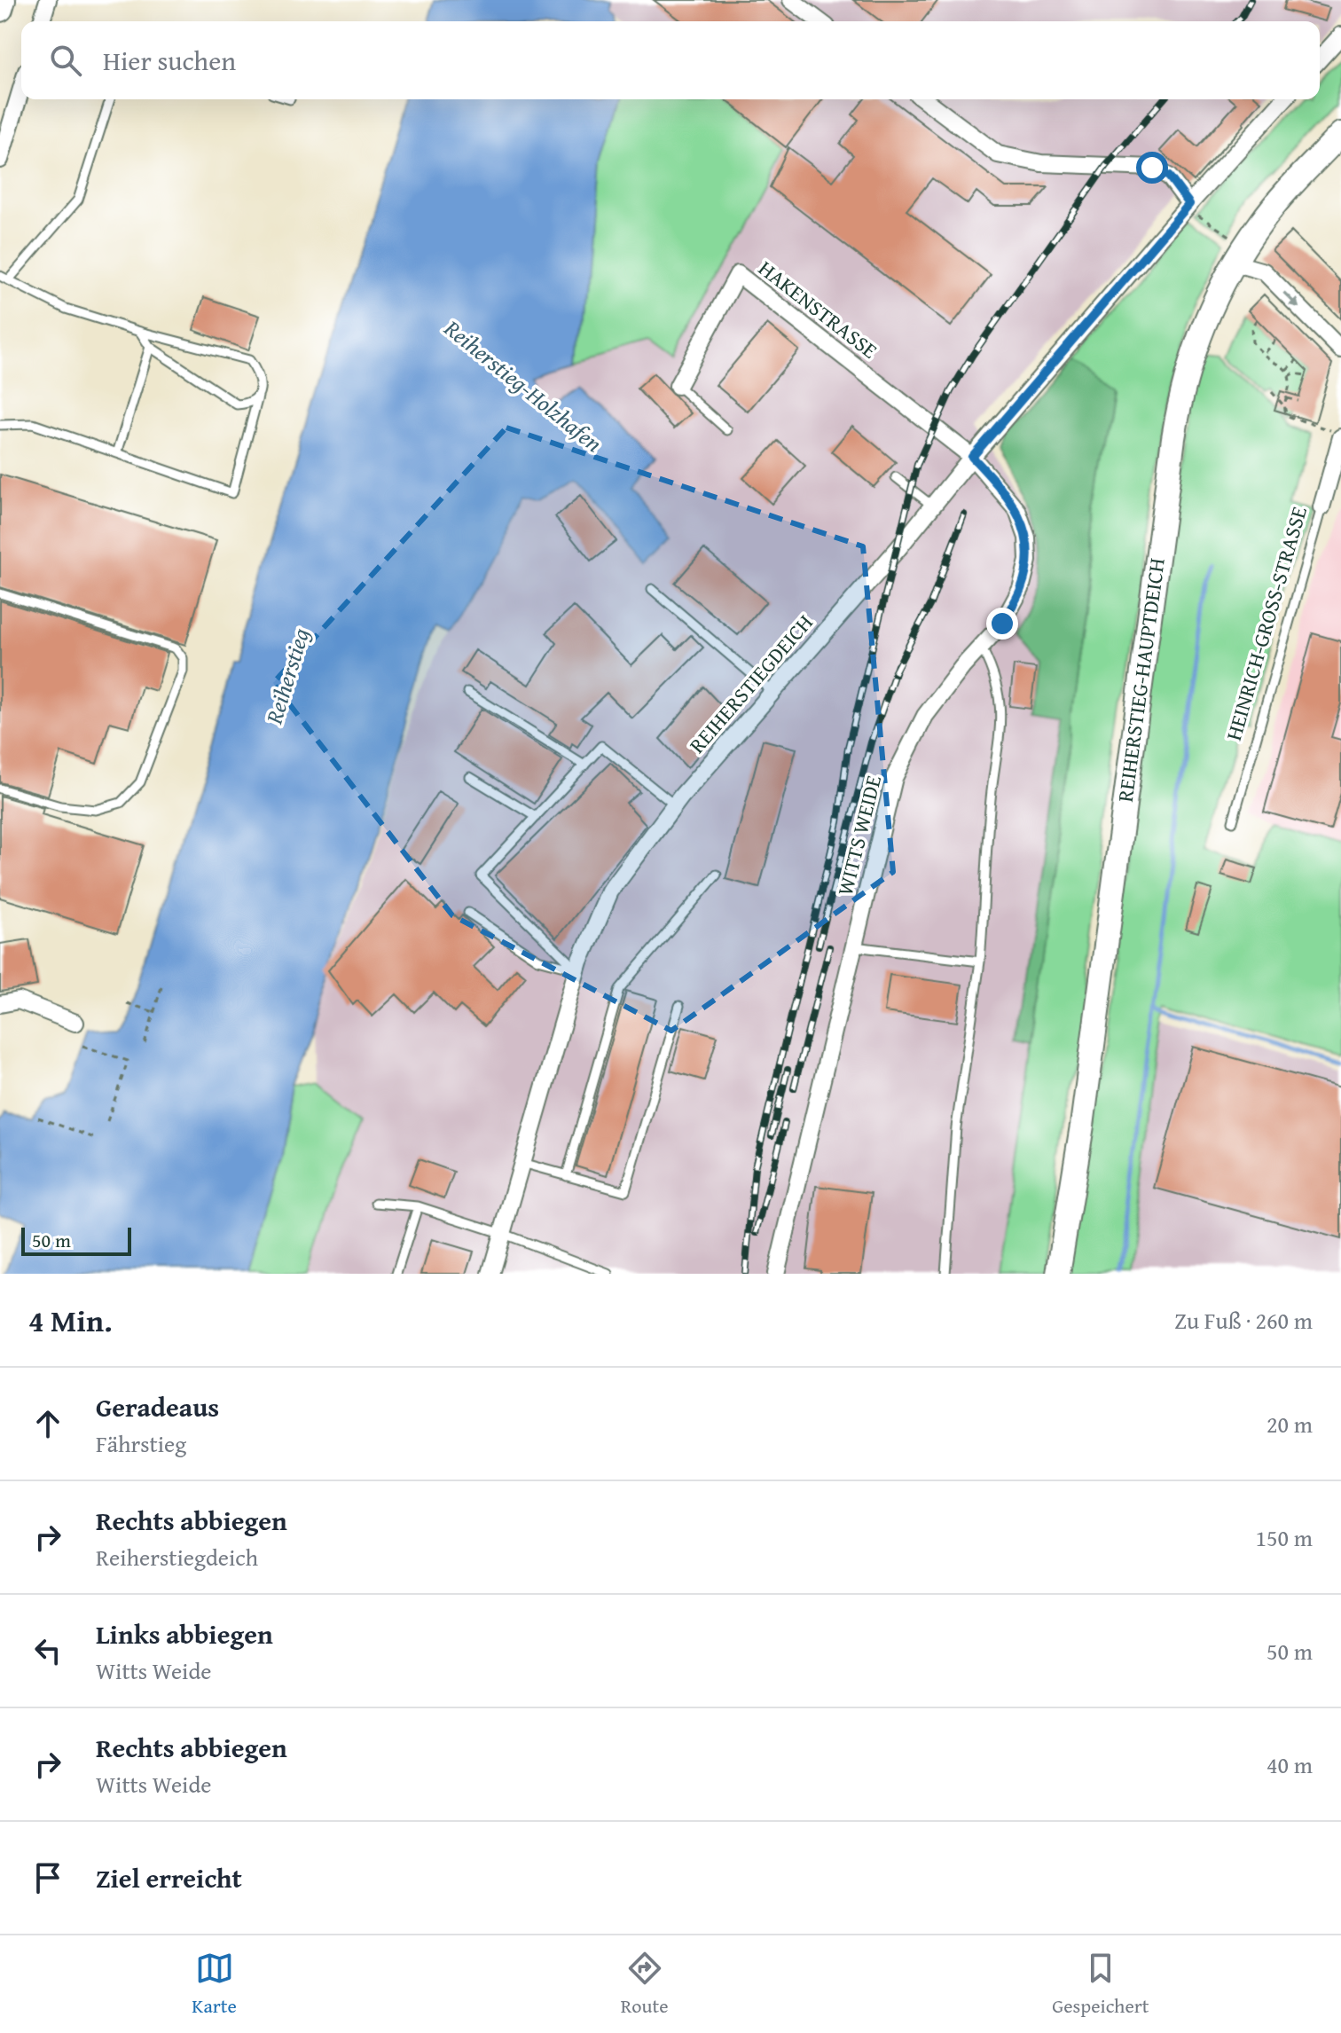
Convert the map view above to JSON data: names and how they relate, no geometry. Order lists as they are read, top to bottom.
{
  "streets": {
    "main road": ["REIHERSTIEG-HAUPTDEICH"],
    "street": [
      "HAKENSTRASSE",
      "HEINRICH-GROSS-STRASSE",
      "REIHERSTIEGDEICH",
      "WITTS WEIDE"
    ]
  },
  "crossings": [
    ["HAKENSTRASSE", "REIHERSTIEGDEICH"],
    ["HAKENSTRASSE", "WITTS WEIDE"],
    ["REIHERSTIEGDEICH", "WITTS WEIDE"]
  ],
  "water": ["Reiherstieg-Holzhafen", "Reiherstieg"],
  "scale_bar": "50 m",
  "page": {
    "search": "Hier suchen",
    "scale": "50 m",
    "heading": ["4 Min.", "Zu Fuß · 260 m"],
    "list": [
      ["Geradeaus", "Fährstieg", "20 m"],
      ["Rechts abbiegen", "Reiherstiegdeich", "150 m"],
      ["Links abbiegen", "Witts Weide", "50 m"],
      ["Rechts abbiegen", "Witts Weide", "40 m"],
      "Ziel erreicht"
    ],
    "nav": ["Karte", "Route", "Gespeichert"]
  }
}
